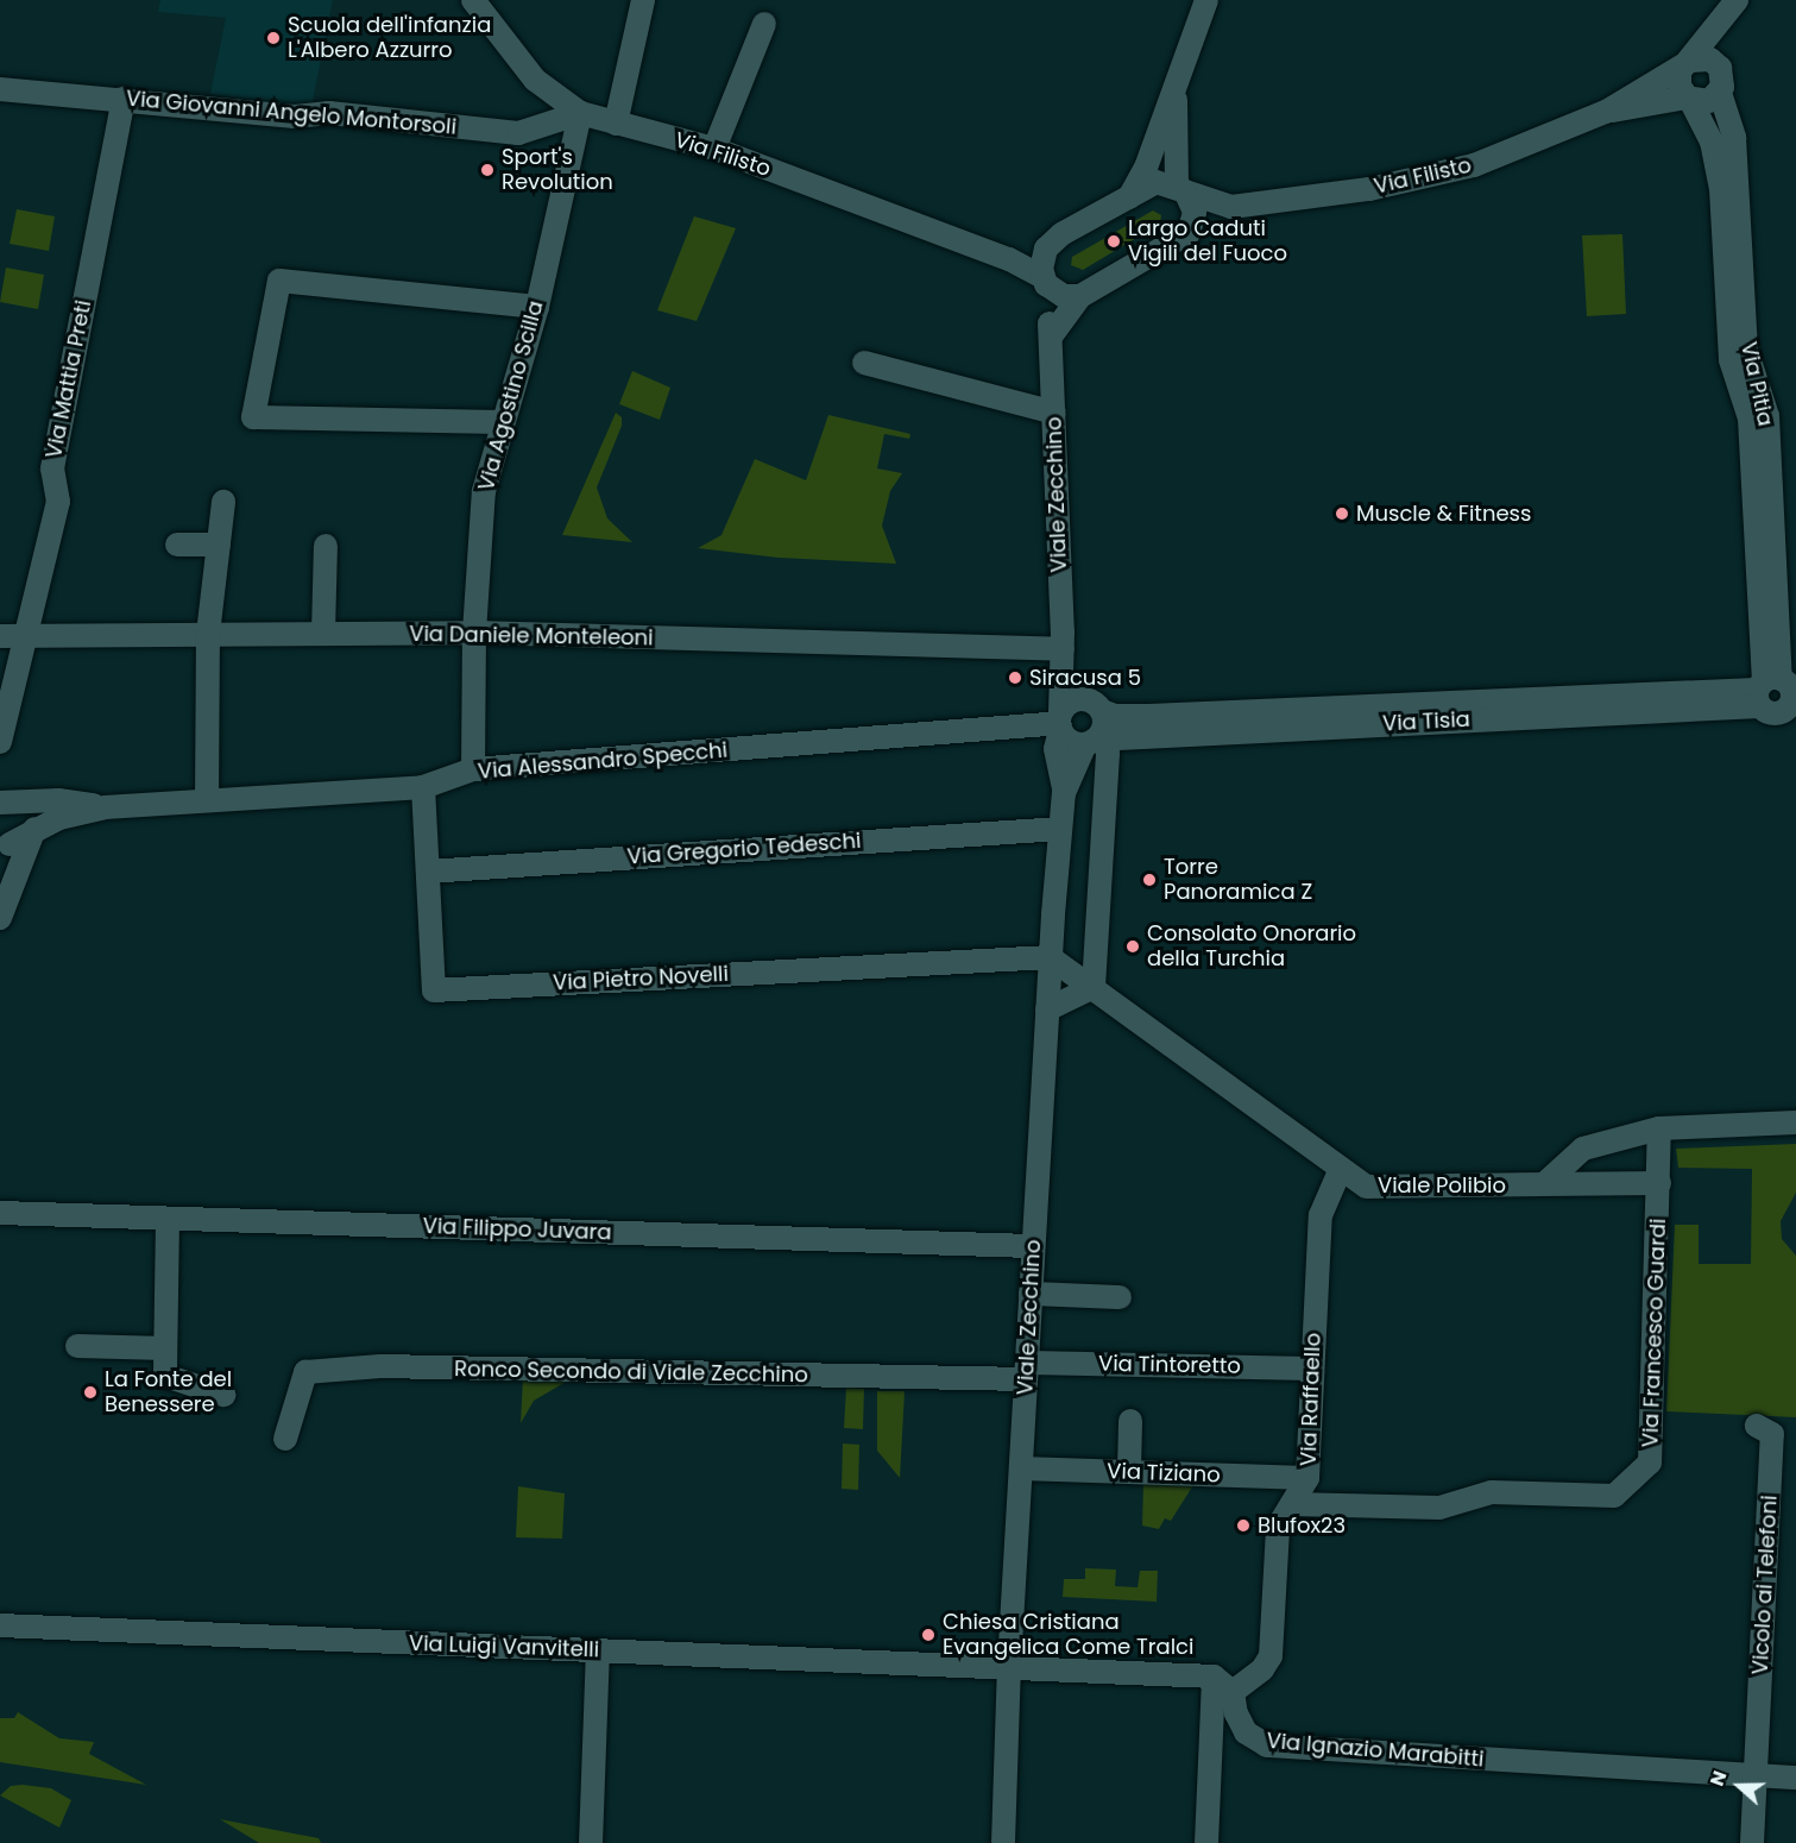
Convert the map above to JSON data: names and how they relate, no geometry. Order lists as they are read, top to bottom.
{
  "streets": {
    "street": [
      "Via Giovanni Angelo Montorsoli",
      "Via Filisto",
      "Via Mattia Preti",
      "Via Pitia",
      "Via Agostino Scilla",
      "Viale Zecchino",
      "Via Daniele Monteleoni",
      "Via Tisia",
      "Via Alessandro Specchi",
      "Via Gregorio Tedeschi",
      "Via Pietro Novelli",
      "Viale Polibio",
      "Via Filippo Juvara",
      "Via Francesco Guardi",
      "Via Tintoretto",
      "Ronco Secondo di Viale Zecchino",
      "Via Raffaello",
      "Via Tiziano",
      "Vicolo ai Telefoni",
      "Via Luigi Vanvitelli",
      "Via Ignazio Marabitti"
    ]
  },
  "crossings": [
    ["Via Giovanni Angelo Montorsoli", "Via Filisto"],
    ["Via Giovanni Angelo Montorsoli", "Via Mattia Preti"],
    ["Via Giovanni Angelo Montorsoli", "Via Agostino Scilla"],
    ["Via Filisto", "Via Agostino Scilla"],
    ["Via Filisto", "Viale Zecchino"],
    ["Via Mattia Preti", "Via Daniele Monteleoni"],
    ["Via Pitia", "Via Tisia"],
    ["Via Agostino Scilla", "Via Daniele Monteleoni"],
    ["Via Agostino Scilla", "Via Alessandro Specchi"],
    ["Viale Zecchino", "Via Daniele Monteleoni"],
    ["Viale Zecchino", "Via Alessandro Specchi"],
    ["Viale Zecchino", "Via Gregorio Tedeschi"],
    ["Viale Zecchino", "Via Pietro Novelli"],
    ["Viale Zecchino", "Viale Polibio"],
    ["Viale Zecchino", "Via Filippo Juvara"],
    ["Viale Zecchino", "Via Tintoretto"],
    ["Viale Zecchino", "Ronco Secondo di Viale Zecchino"],
    ["Viale Zecchino", "Via Tiziano"],
    ["Viale Zecchino", "Via Luigi Vanvitelli"],
    ["Via Alessandro Specchi", "Via Pietro Novelli"],
    ["Via Gregorio Tedeschi", "Via Pietro Novelli"],
    ["Via Pietro Novelli", "Viale Polibio"],
    ["Viale Polibio", "Via Francesco Guardi"],
    ["Viale Polibio", "Via Raffaello"],
    ["Via Francesco Guardi", "Via Raffaello"],
    ["Via Tintoretto", "Ronco Secondo di Viale Zecchino"],
    ["Via Tintoretto", "Via Raffaello"],
    ["Via Raffaello", "Via Tiziano"],
    ["Via Raffaello", "Via Ignazio Marabitti"],
    ["Vicolo ai Telefoni", "Via Ignazio Marabitti"]
  ],
  "places": [
    "Scuola dell'infanzia L'Albero Azzurro",
    "Sport's Revolution",
    "Largo Caduti Vigili del Fuoco",
    "Muscle & Fitness",
    "Siracusa 5",
    "Torre Panoramica Z",
    "Consolato Onorario della Turchia",
    "La Fonte del Benessere",
    "Blufox23",
    "Chiesa Cristiana Evangelica Come Tralci"
  ],
  "north": "left"
}
